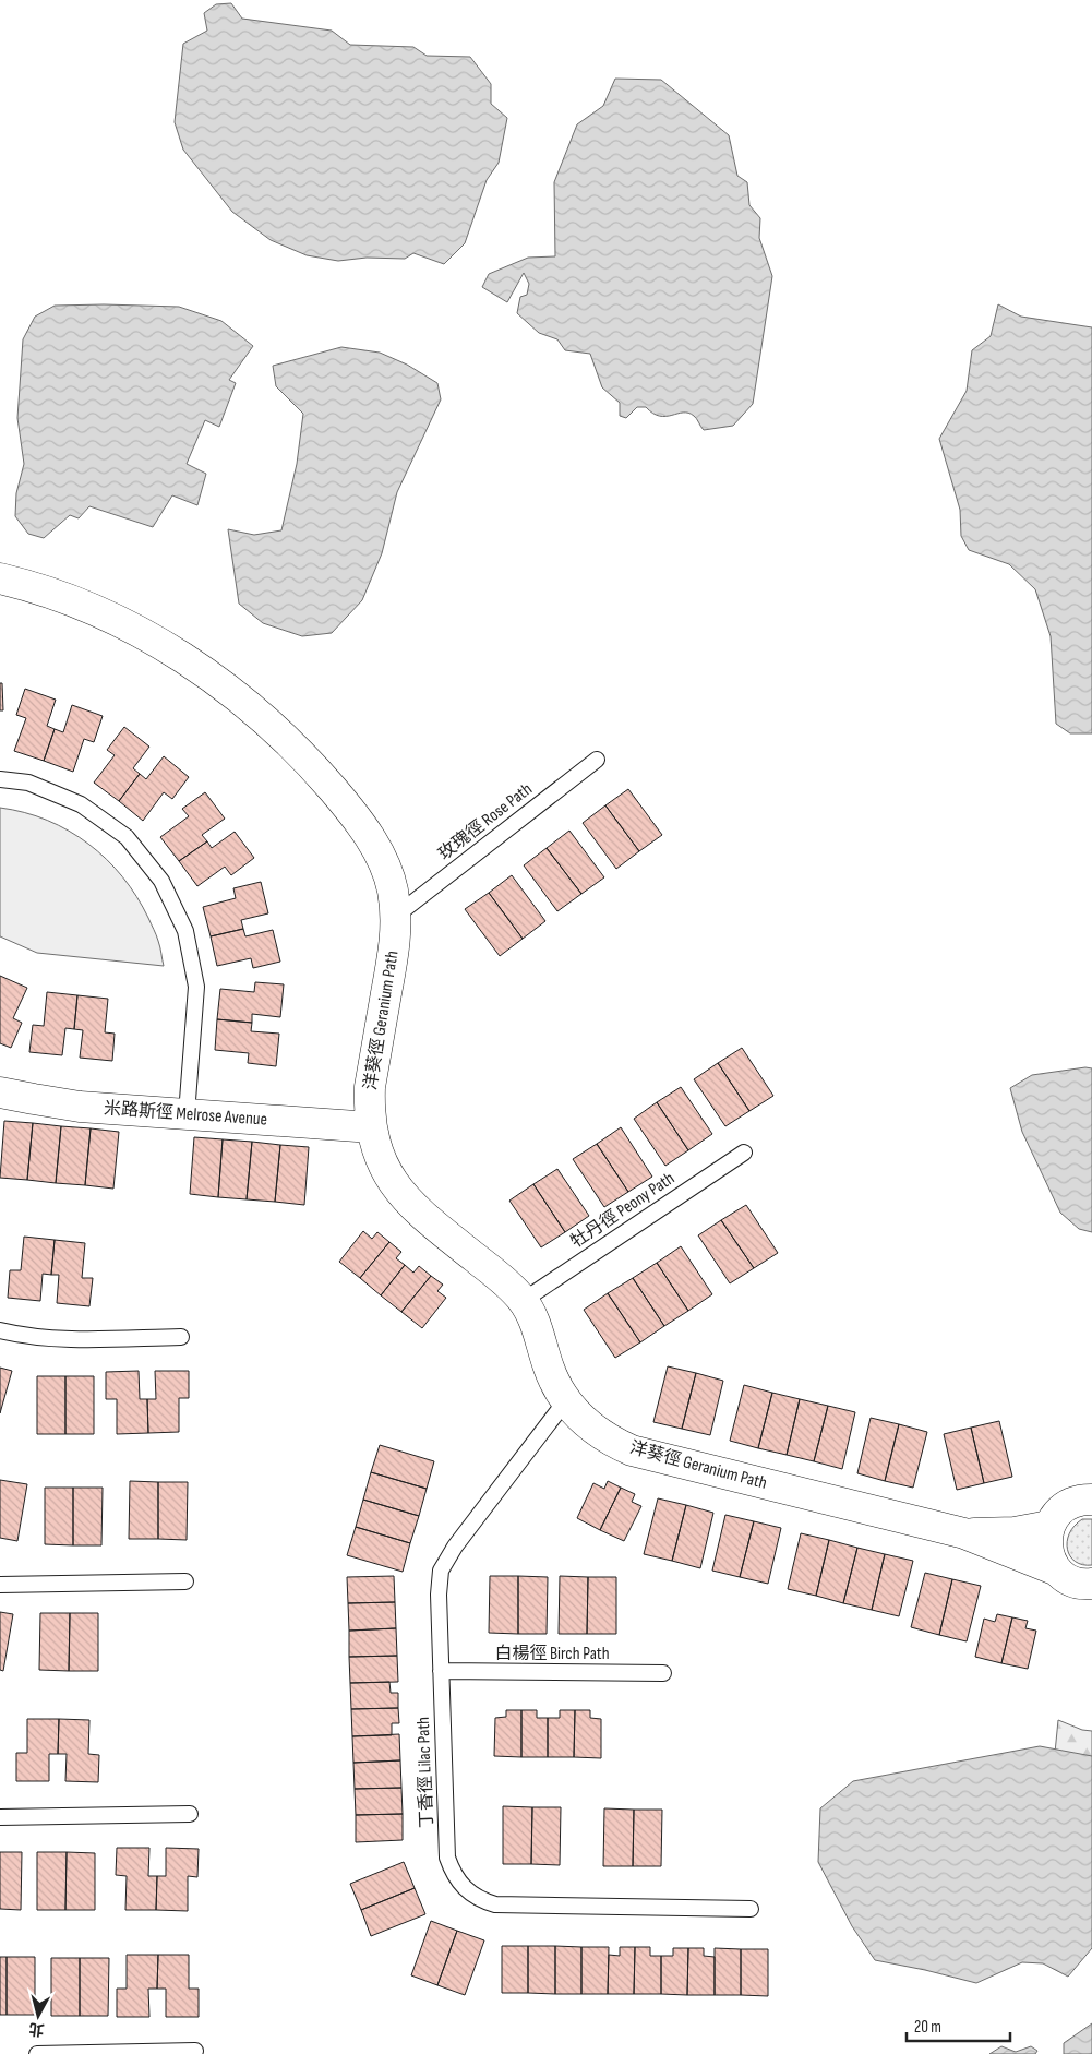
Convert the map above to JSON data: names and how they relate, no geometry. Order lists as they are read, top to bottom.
{
  "streets": {
    "street": ["洋葵徑 Geranium Path", "米路斯徑 Melrose Avenue"],
    "lane": [
      "玫瑰徑 Rose Path",
      "牡丹徑 Peony Path",
      "白楊徑 Birch Path",
      "丁香徑 Lilac Path"
    ]
  },
  "crossings": [
    ["玫瑰徑 Rose Path", "洋葵徑 Geranium Path"],
    ["洋葵徑 Geranium Path", "米路斯徑 Melrose Avenue"],
    ["洋葵徑 Geranium Path", "牡丹徑 Peony Path"],
    ["洋葵徑 Geranium Path", "丁香徑 Lilac Path"],
    ["白楊徑 Birch Path", "丁香徑 Lilac Path"]
  ],
  "scale_bar": "20 m",
  "north": "bottom"
}
